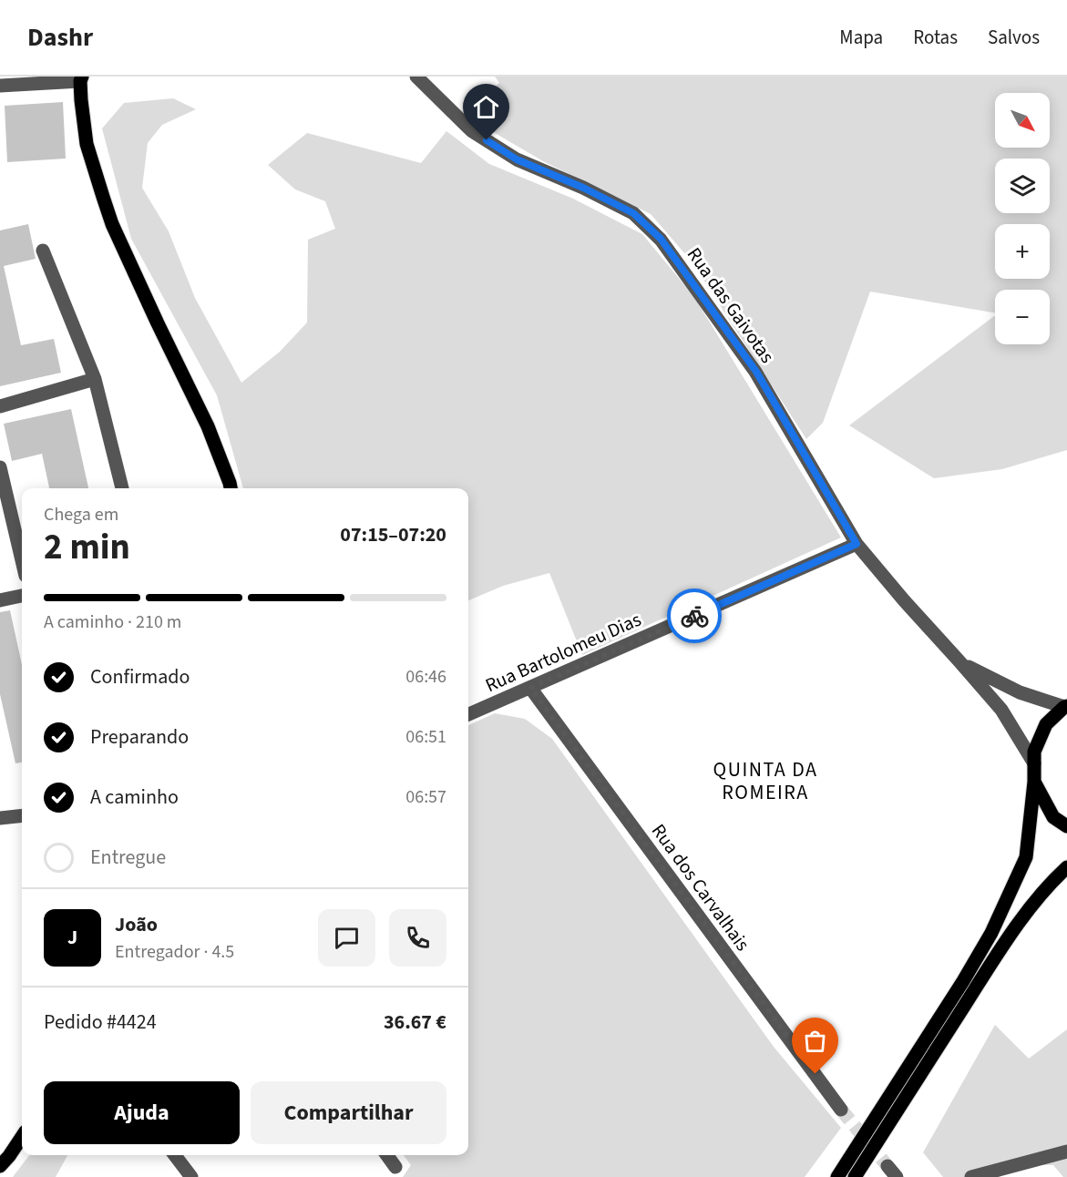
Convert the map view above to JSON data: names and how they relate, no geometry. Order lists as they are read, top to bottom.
{
  "streets": {
    "street": ["Rua das Gaivotas", "Rua Bartolomeu Dias", "Rua dos Carvalhais"]
  },
  "crossings": [
    ["Rua das Gaivotas", "Rua Bartolomeu Dias"],
    ["Rua Bartolomeu Dias", "Rua dos Carvalhais"]
  ],
  "districts": ["QUINTA DA ROMEIRA"],
  "north": "bottom right",
  "page": {
    "header": "Dashr",
    "nav": ["Mapa", "Rotas", "Salvos"],
    "map_buttons": ["+", "−"],
    "heading": ["2 min", "Chega em", "07:15–07:20"],
    "panel": [
      "João",
      "Entregador · 4.5",
      "Pedido #4424",
      "36.67 €"
    ],
    "bar": "A caminho · 210 m",
    "list": [
      ["Confirmado", "06:46"],
      ["Preparando", "06:51"],
      ["A caminho", "06:57"],
      "Entregue"
    ],
    "round": "J",
    "buttons": ["Ajuda", "Compartilhar"]
  }
}
